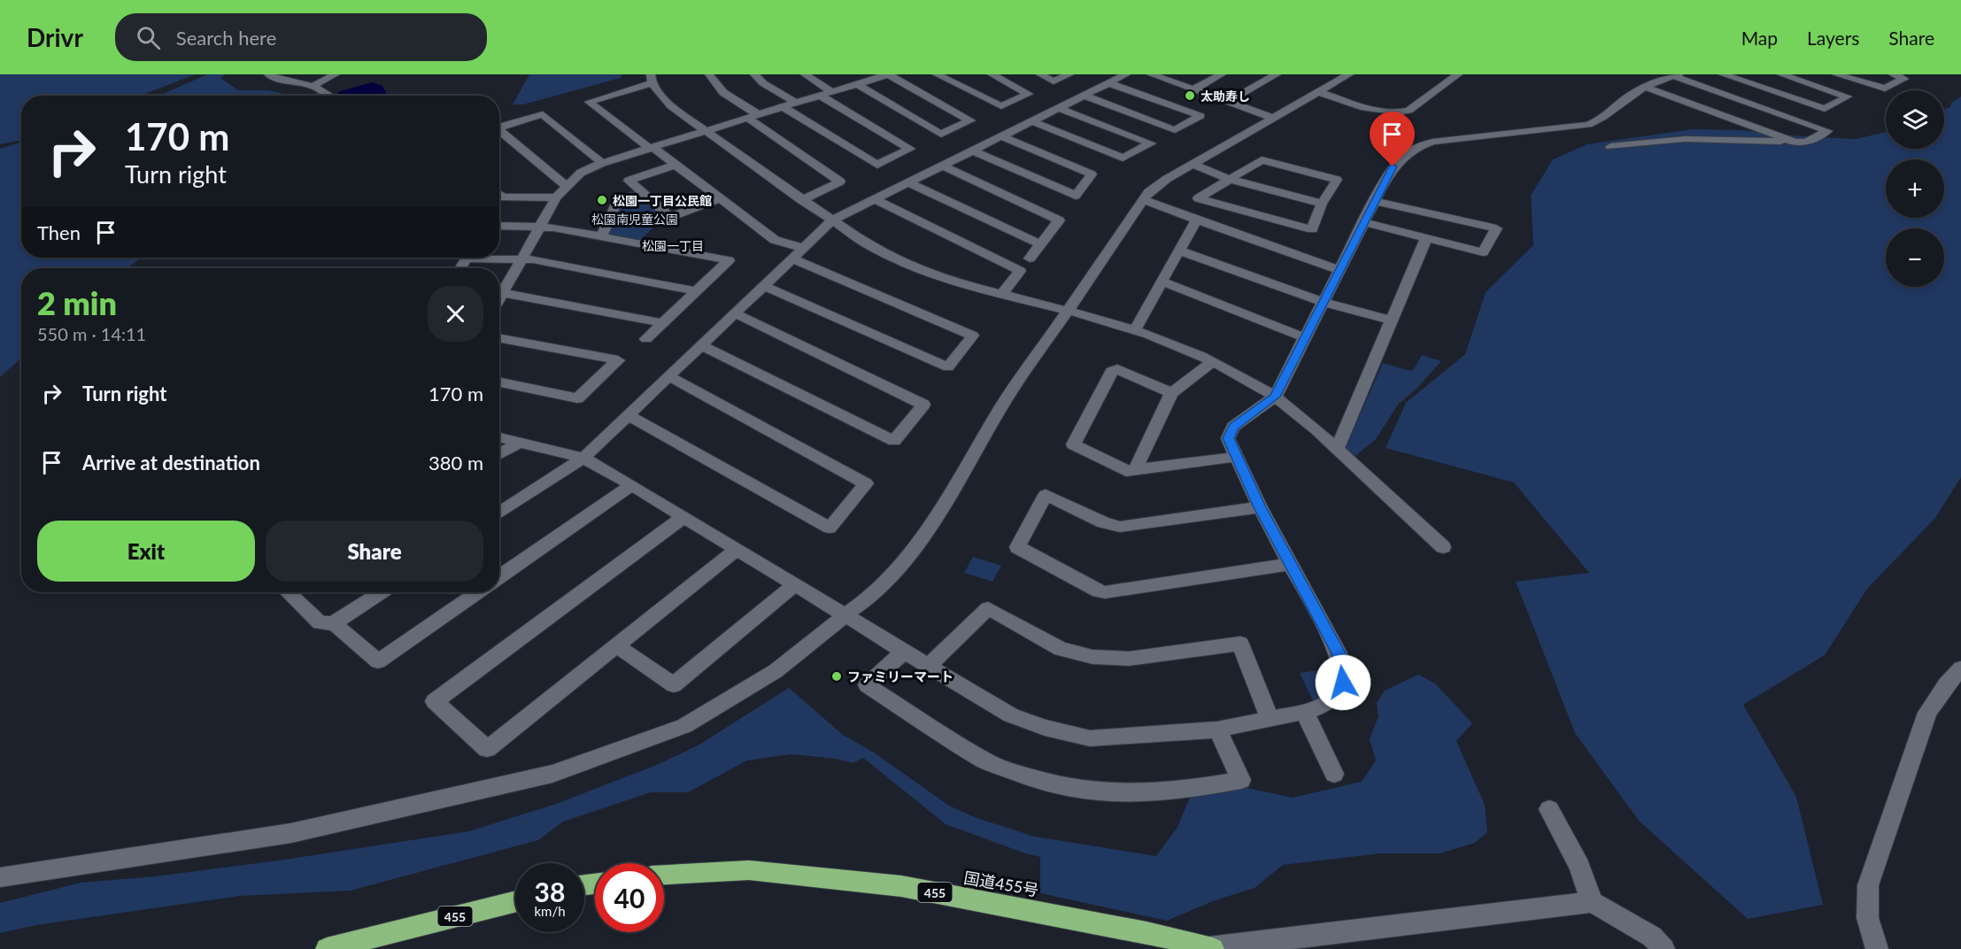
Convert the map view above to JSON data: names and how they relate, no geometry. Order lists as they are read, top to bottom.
{
  "streets": {
    "highway": ["国道455号", "455"]
  },
  "districts": ["松園一丁目"],
  "parks": ["松園南児童公園"],
  "places": ["太助寿し", "松園一丁目公民館", "ファミリーマート"],
  "page": {
    "header": "Drivr",
    "search": "Search here",
    "nav": ["Map", "Layers", "Share"],
    "map_buttons": ["+", "−"],
    "turn": ["170 m", "Turn right"],
    "then": "Then",
    "heading": ["2 min", "550 m · 14:11"],
    "list": [
      {
        "name": "Turn right",
        "value": "170 m"
      },
      {
        "name": "Arrive at destination",
        "value": "380 m"
      }
    ],
    "buttons": ["Exit", "Share"],
    "speed": "38 km/h",
    "limit": "40"
  }
}
